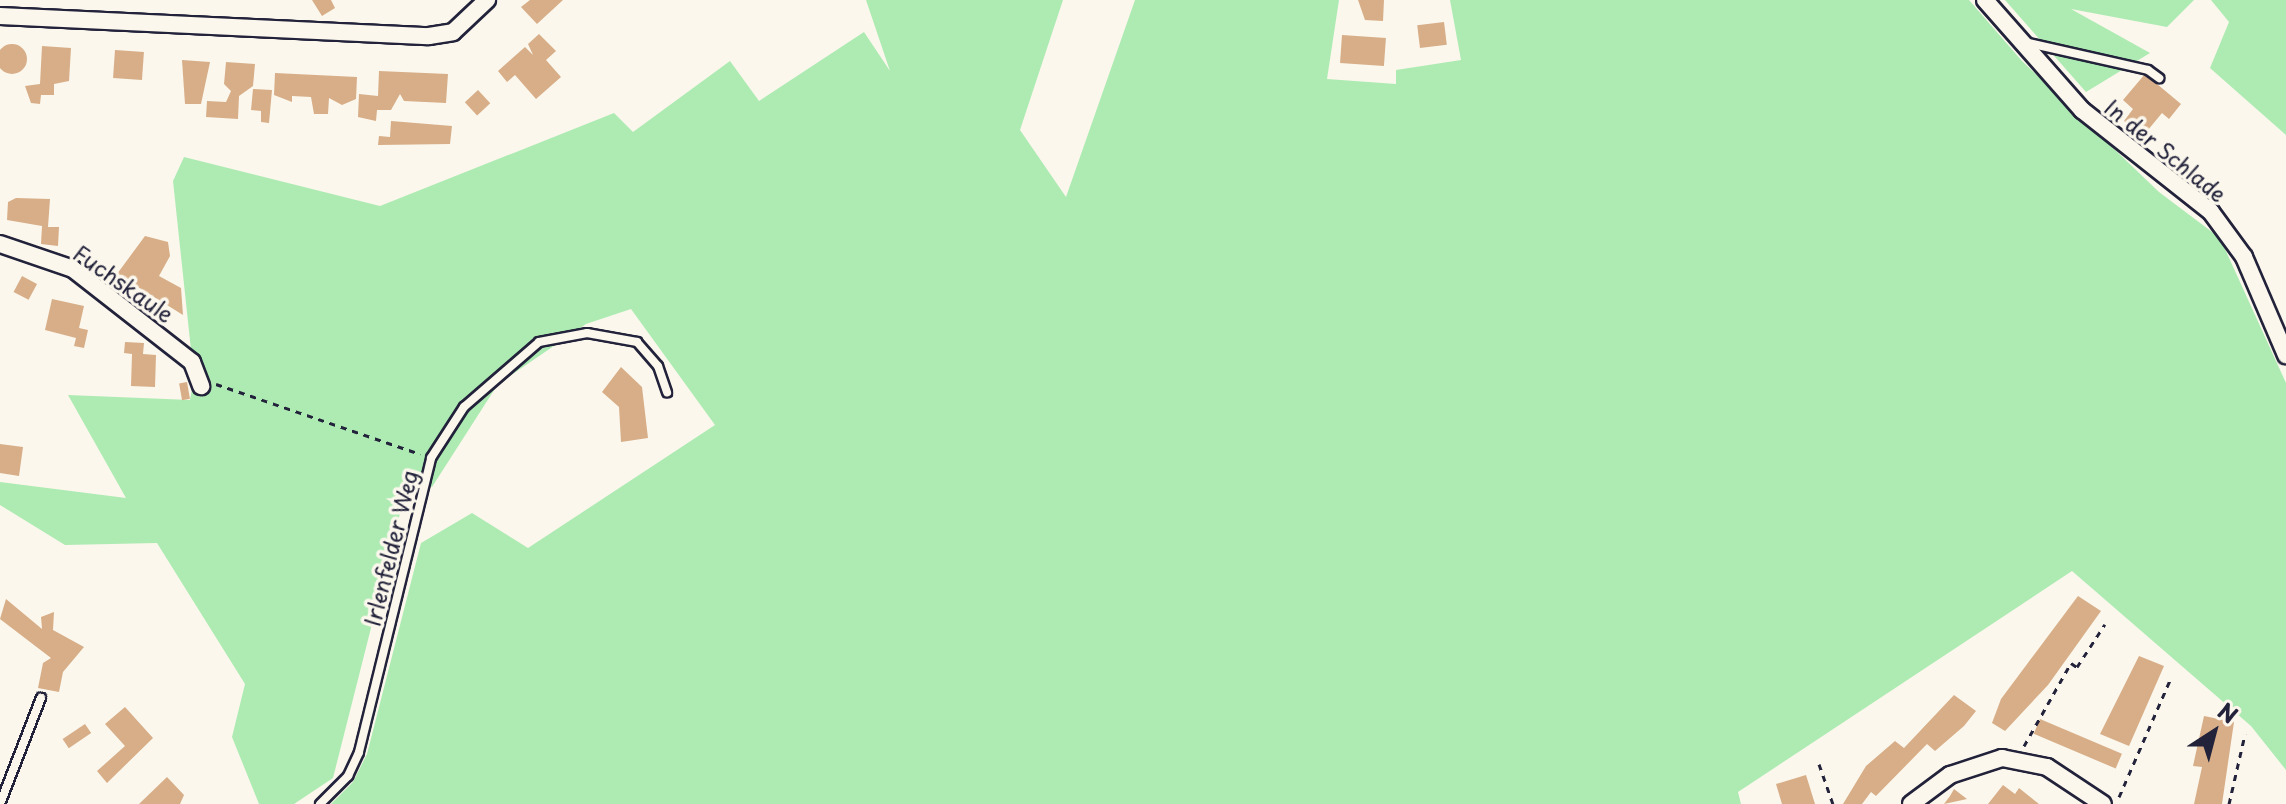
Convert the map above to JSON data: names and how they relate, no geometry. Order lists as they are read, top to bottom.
{
  "streets": {
    "street": ["In der Schlade", "Fuchskaule"],
    "lane": ["Irlenfelder Weg"]
  },
  "north": "top right"
}
